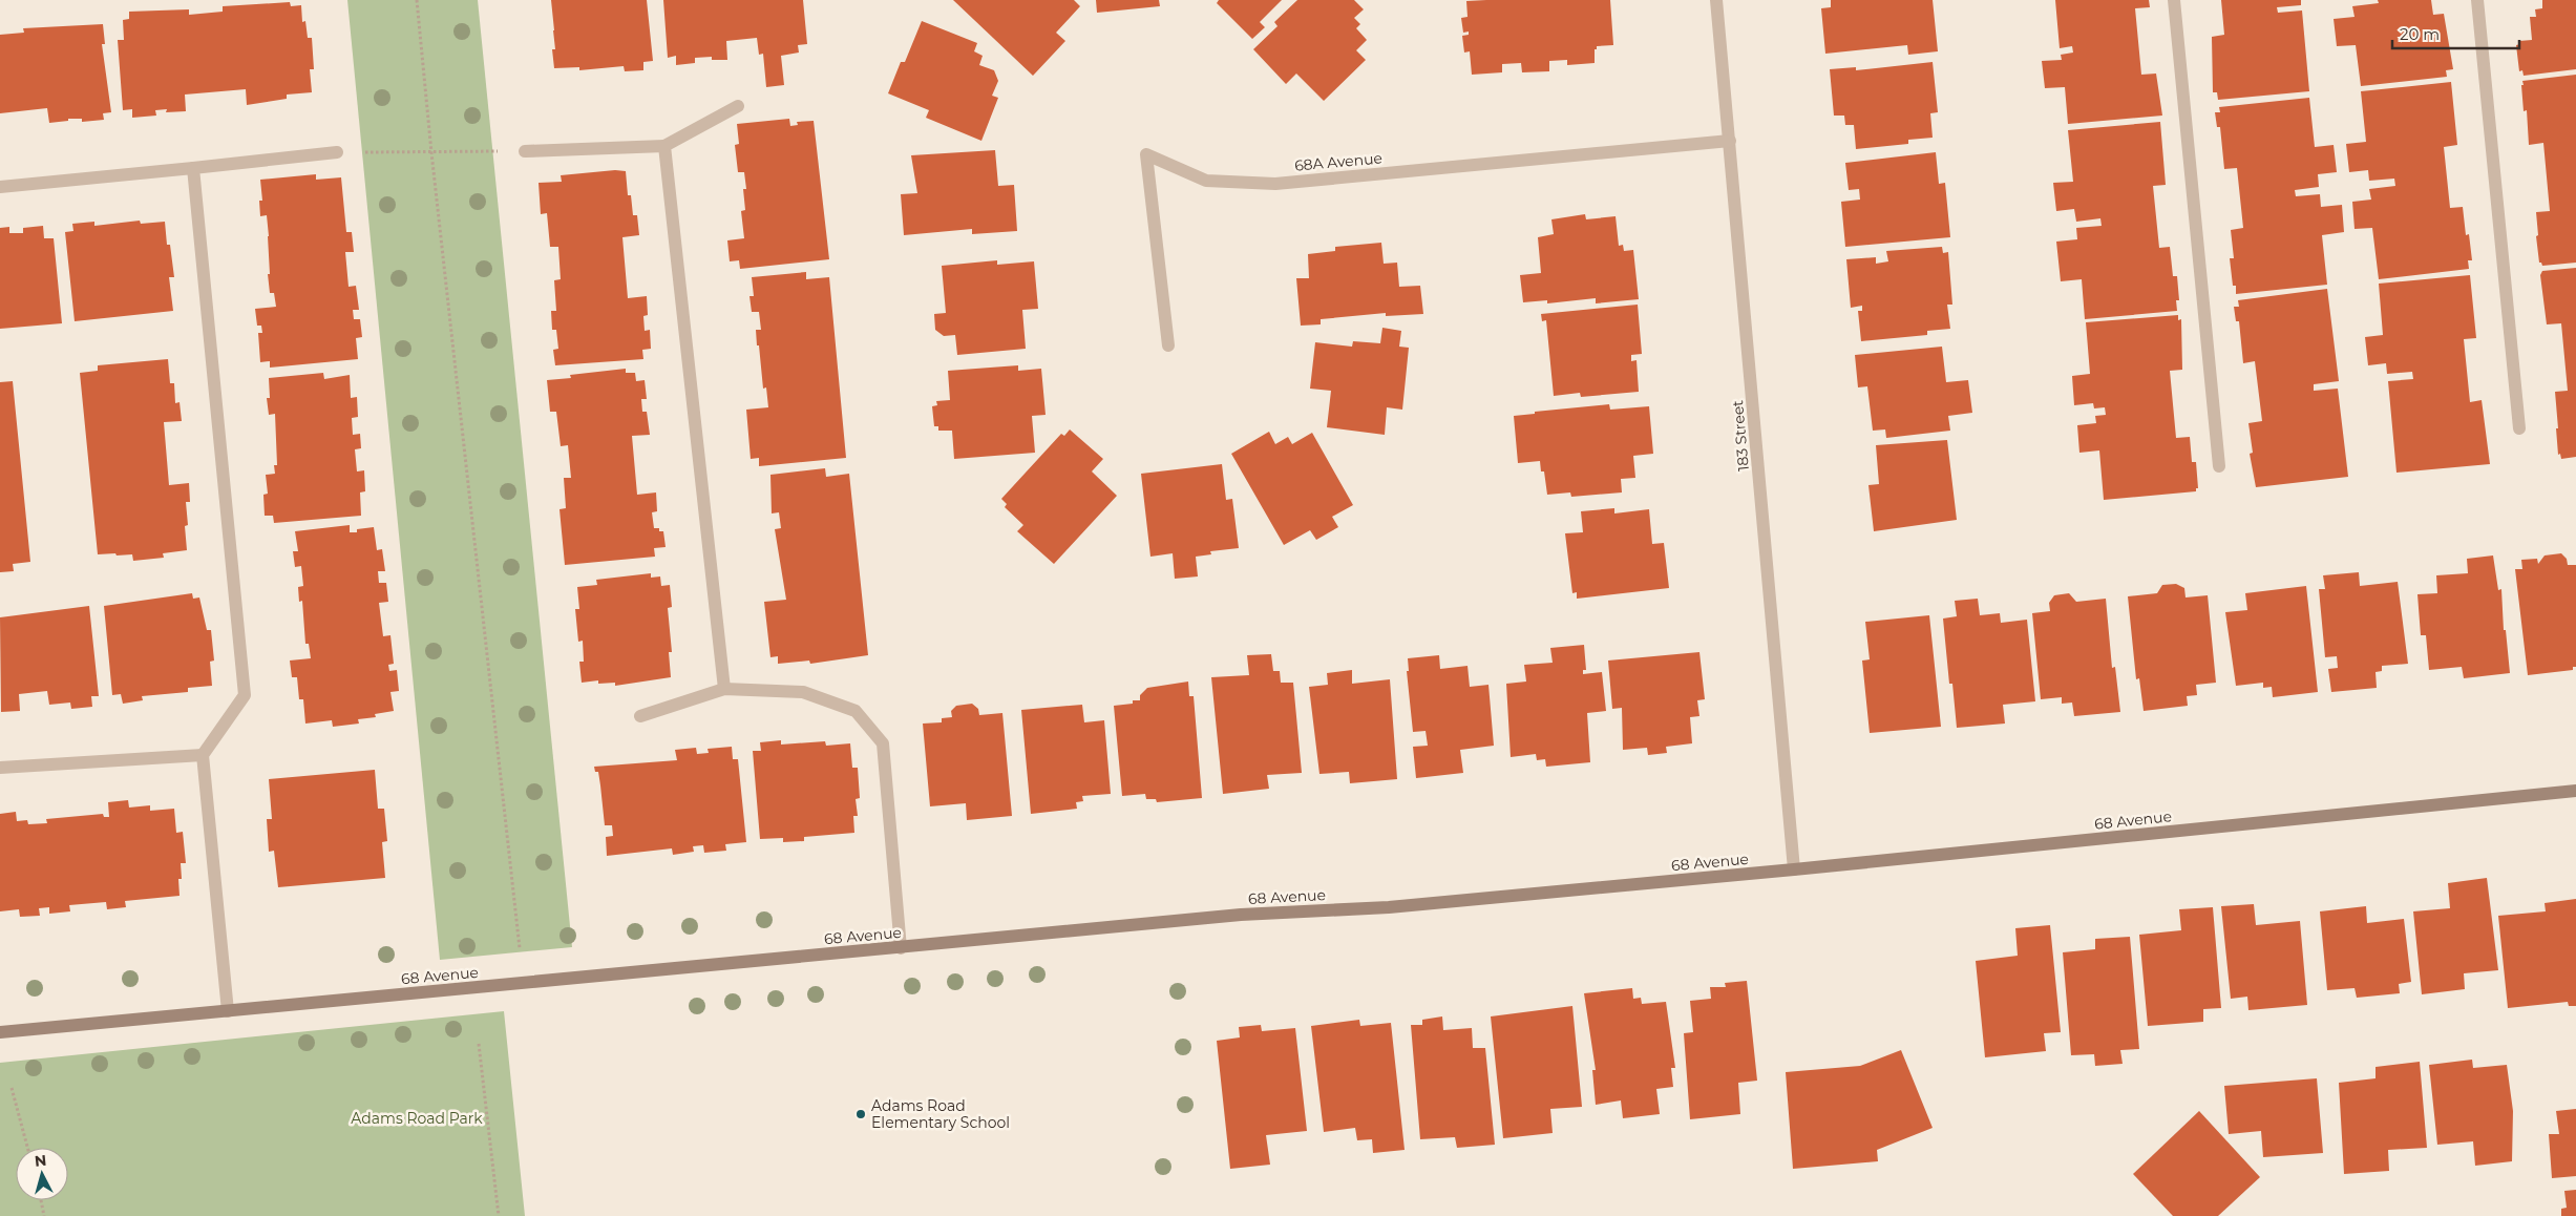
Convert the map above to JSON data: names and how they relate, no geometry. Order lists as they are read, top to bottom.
{
  "streets": {
    "street": ["68A Avenue", "183 Street", "68 Avenue"]
  },
  "crossings": [
    ["68A Avenue", "183 Street"],
    ["183 Street", "68 Avenue"]
  ],
  "parks": ["Adams Road Park"],
  "places": ["Adams Road Elementary School"],
  "scale_bar": "20 m",
  "north": "top"
}
